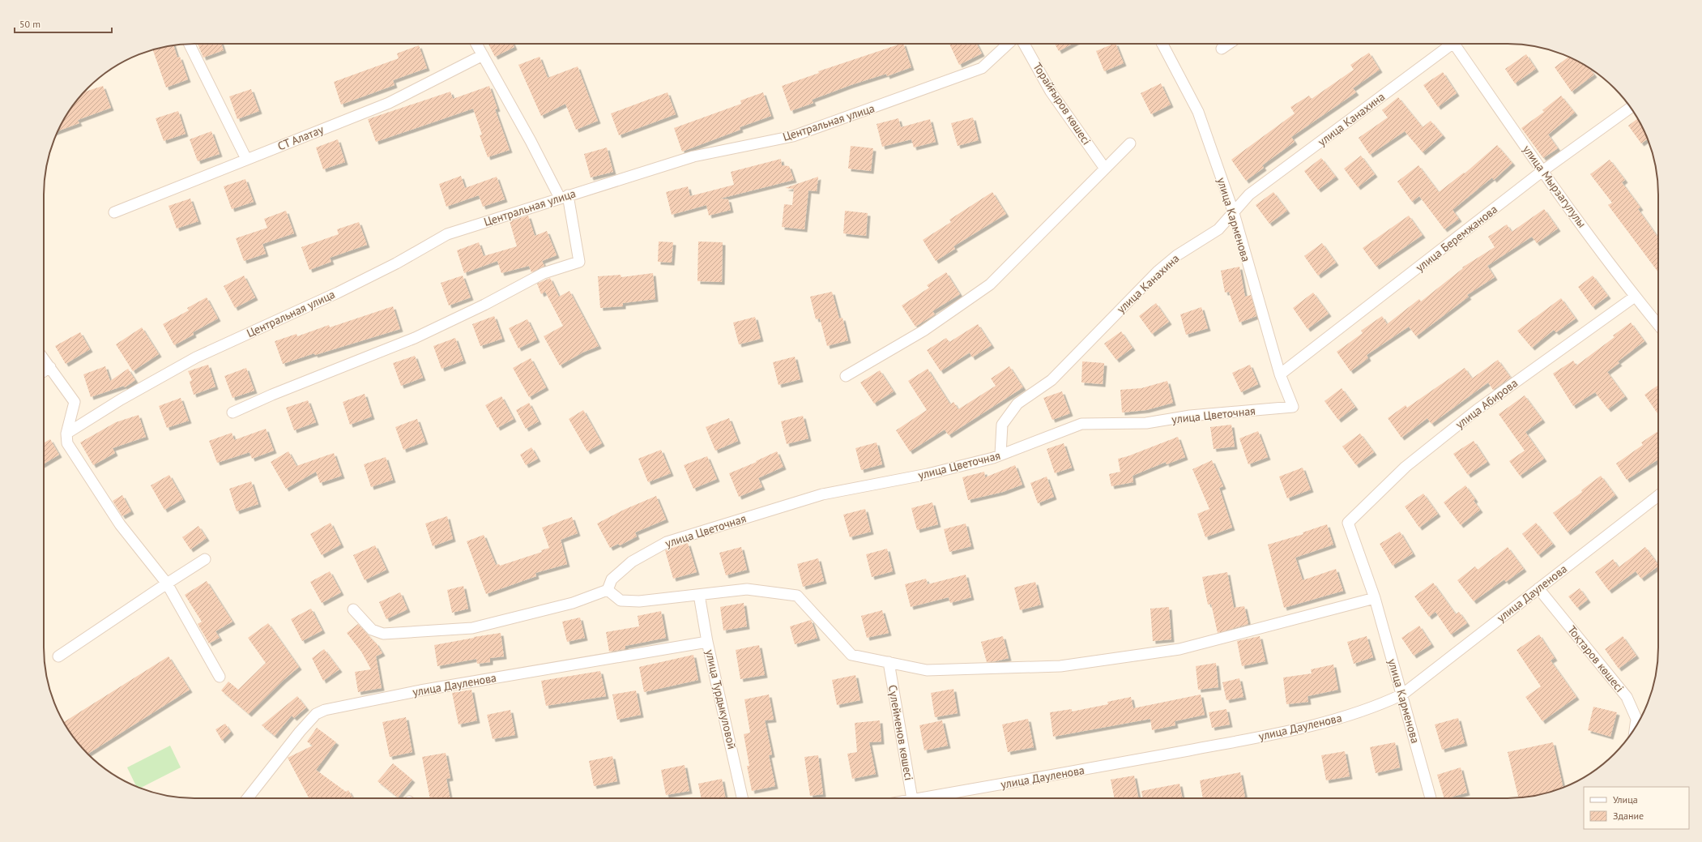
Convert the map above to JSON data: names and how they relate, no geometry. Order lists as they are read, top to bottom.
{
  "streets": {
    "street": [
      "Торайғыров көшесі",
      "улица Канахина",
      "Центральная улица",
      "СТ Алатау",
      "улица Мырзагулулы",
      "улица Карменова",
      "улица Беремжанова",
      "улица Абирова",
      "улица Цветочная",
      "улица Дауленова",
      "Тоқтаров көшесі",
      "улица Турдыкуловой",
      "Сүлейменов көшесі"
    ]
  },
  "crossings": [
    ["улица Канахина", "улица Карменова"],
    ["улица Канахина", "улица Цветочная"],
    ["улица Мырзагулулы", "улица Беремжанова"],
    ["улица Мырзагулулы", "улица Абирова"],
    ["улица Карменова", "улица Беремжанова"],
    ["улица Карменова", "улица Абирова"],
    ["улица Карменова", "улица Цветочная"],
    ["улица Карменова", "улица Дауленова"],
    ["улица Дауленова", "Тоқтаров көшесі"],
    ["улица Дауленова", "улица Турдыкуловой"]
  ],
  "legend": ["Улица", "Здание"],
  "scale_bar": "50 m"
}
